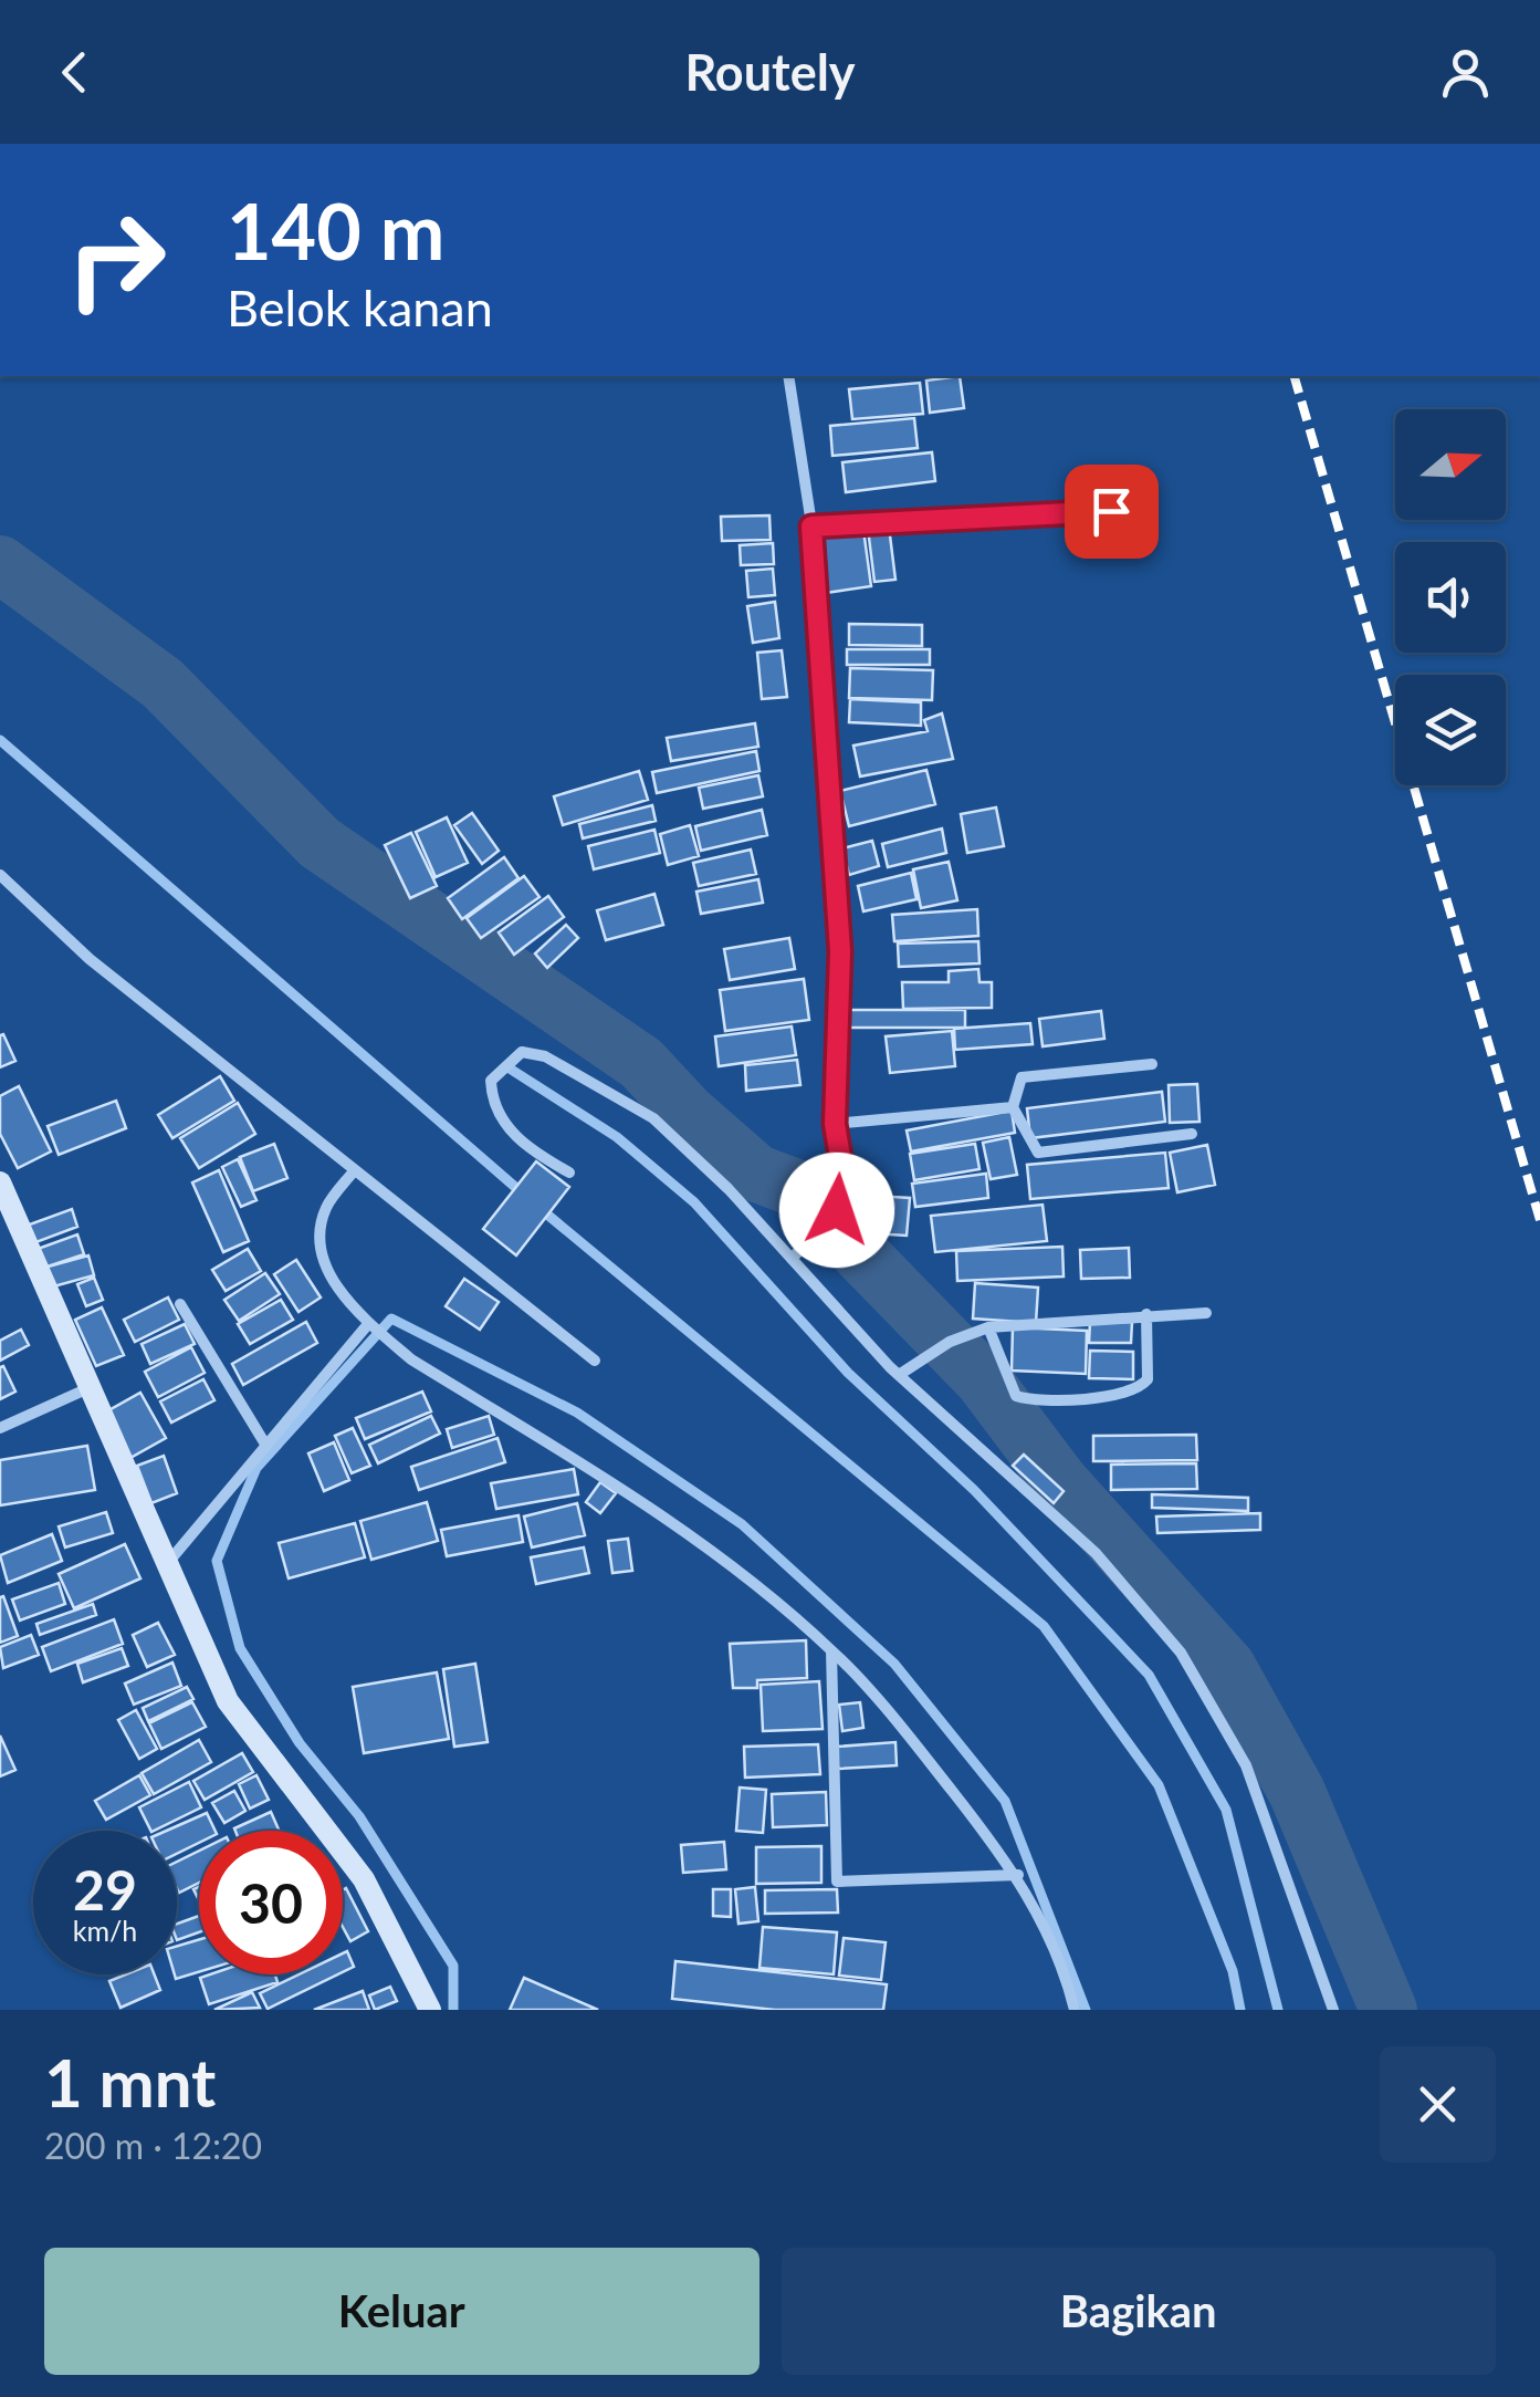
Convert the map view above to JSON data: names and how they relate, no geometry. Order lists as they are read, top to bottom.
{
  "north": "right",
  "page": {
    "header": "Routely",
    "turn": ["140 m", "Belok kanan"],
    "speed": "29 km/h",
    "limit": "30",
    "heading": ["1 mnt", "200 m · 12:20"],
    "buttons": ["Keluar", "Bagikan"]
  }
}
